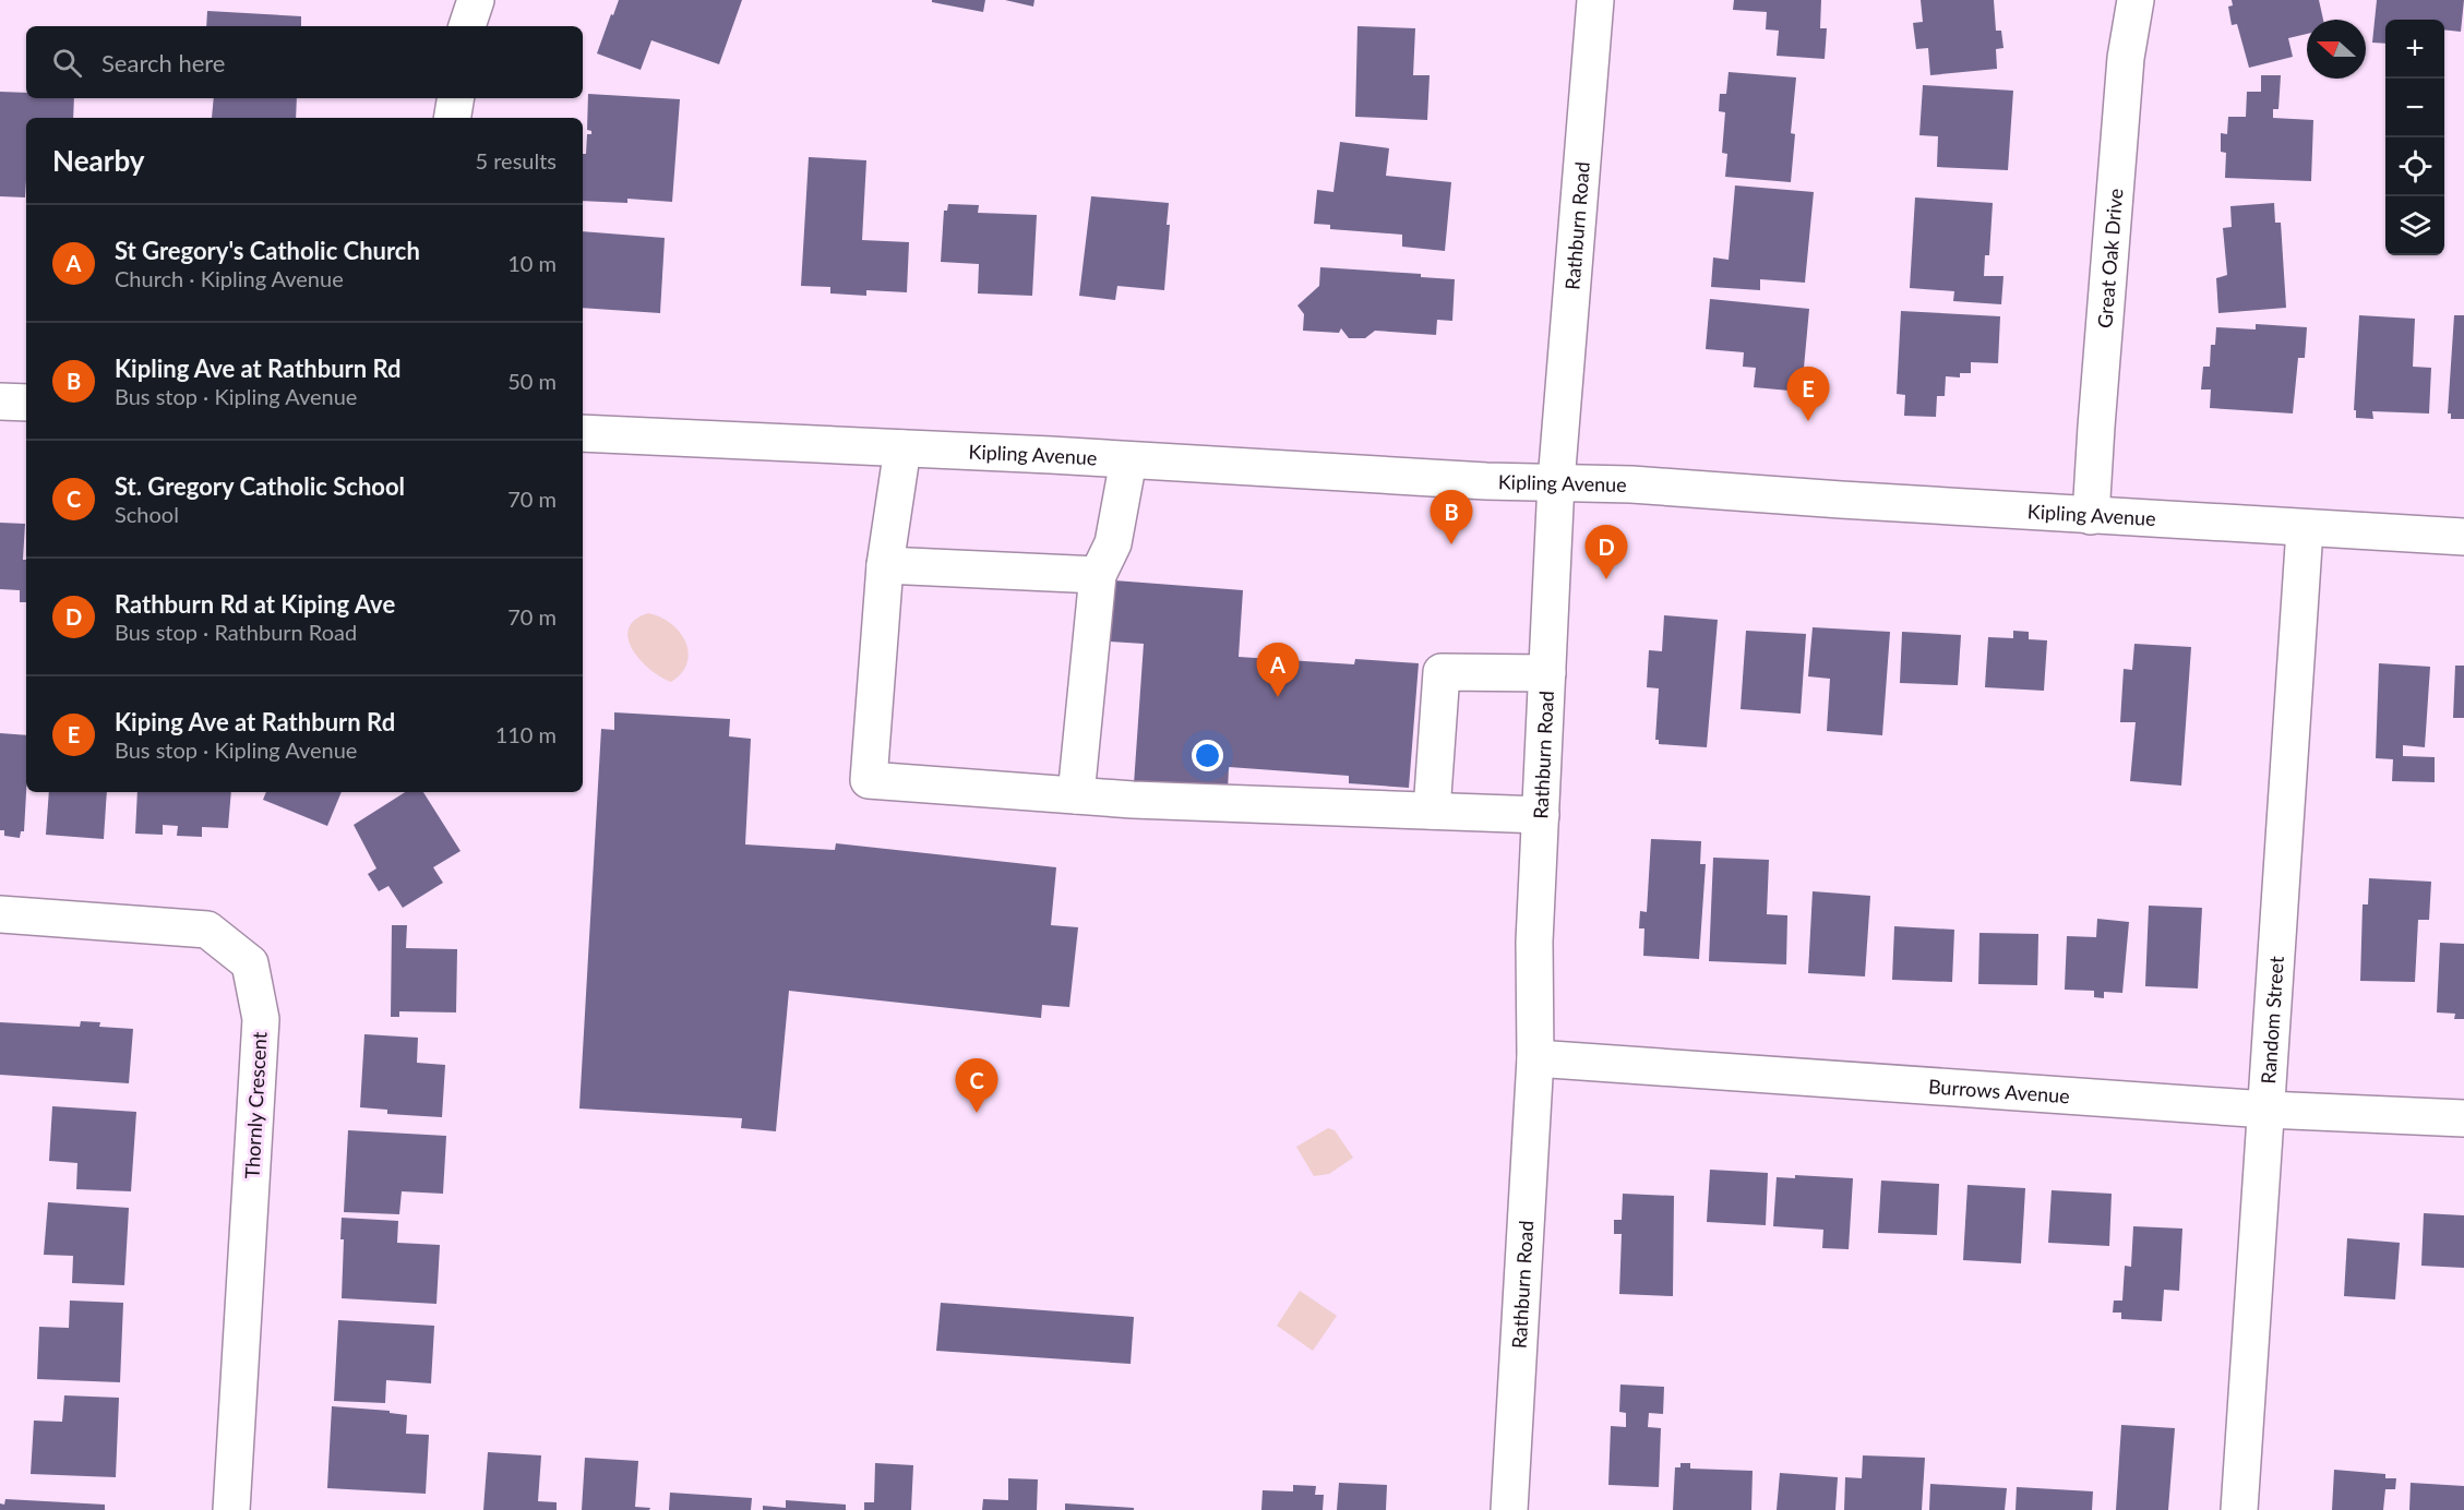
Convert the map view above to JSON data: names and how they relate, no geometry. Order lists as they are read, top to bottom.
{
  "streets": {
    "street": [
      "Rathburn Road",
      "Great Oak Drive",
      "Kipling Avenue",
      "Random Street",
      "Burrows Avenue",
      "Thornly Crescent"
    ]
  },
  "crossings": [
    ["Rathburn Road", "Kipling Avenue"],
    ["Rathburn Road", "Burrows Avenue"],
    ["Great Oak Drive", "Kipling Avenue"],
    ["Kipling Avenue", "Random Street"],
    ["Random Street", "Burrows Avenue"]
  ],
  "north": "left",
  "page": {
    "map_buttons": ["+", "−"],
    "search": "Search here",
    "heading": ["Nearby", "5 results"],
    "list": [
      {
        "mark": "A",
        "name": "St Gregory's Catholic Church",
        "note": "Church · Kipling Avenue",
        "value": "10 m"
      },
      {
        "mark": "B",
        "name": "Kipling Ave at Rathburn Rd",
        "note": "Bus stop · Kipling Avenue",
        "value": "50 m"
      },
      {
        "mark": "C",
        "name": "St. Gregory Catholic School",
        "note": "School",
        "value": "70 m"
      },
      {
        "mark": "D",
        "name": "Rathburn Rd at Kiping Ave",
        "note": "Bus stop · Rathburn Road",
        "value": "70 m"
      },
      {
        "mark": "E",
        "name": "Kiping Ave at Rathburn Rd",
        "note": "Bus stop · Kipling Avenue",
        "value": "110 m"
      }
    ],
    "pins": [
      "E",
      "B",
      "D",
      "A",
      "C"
    ]
  }
}
